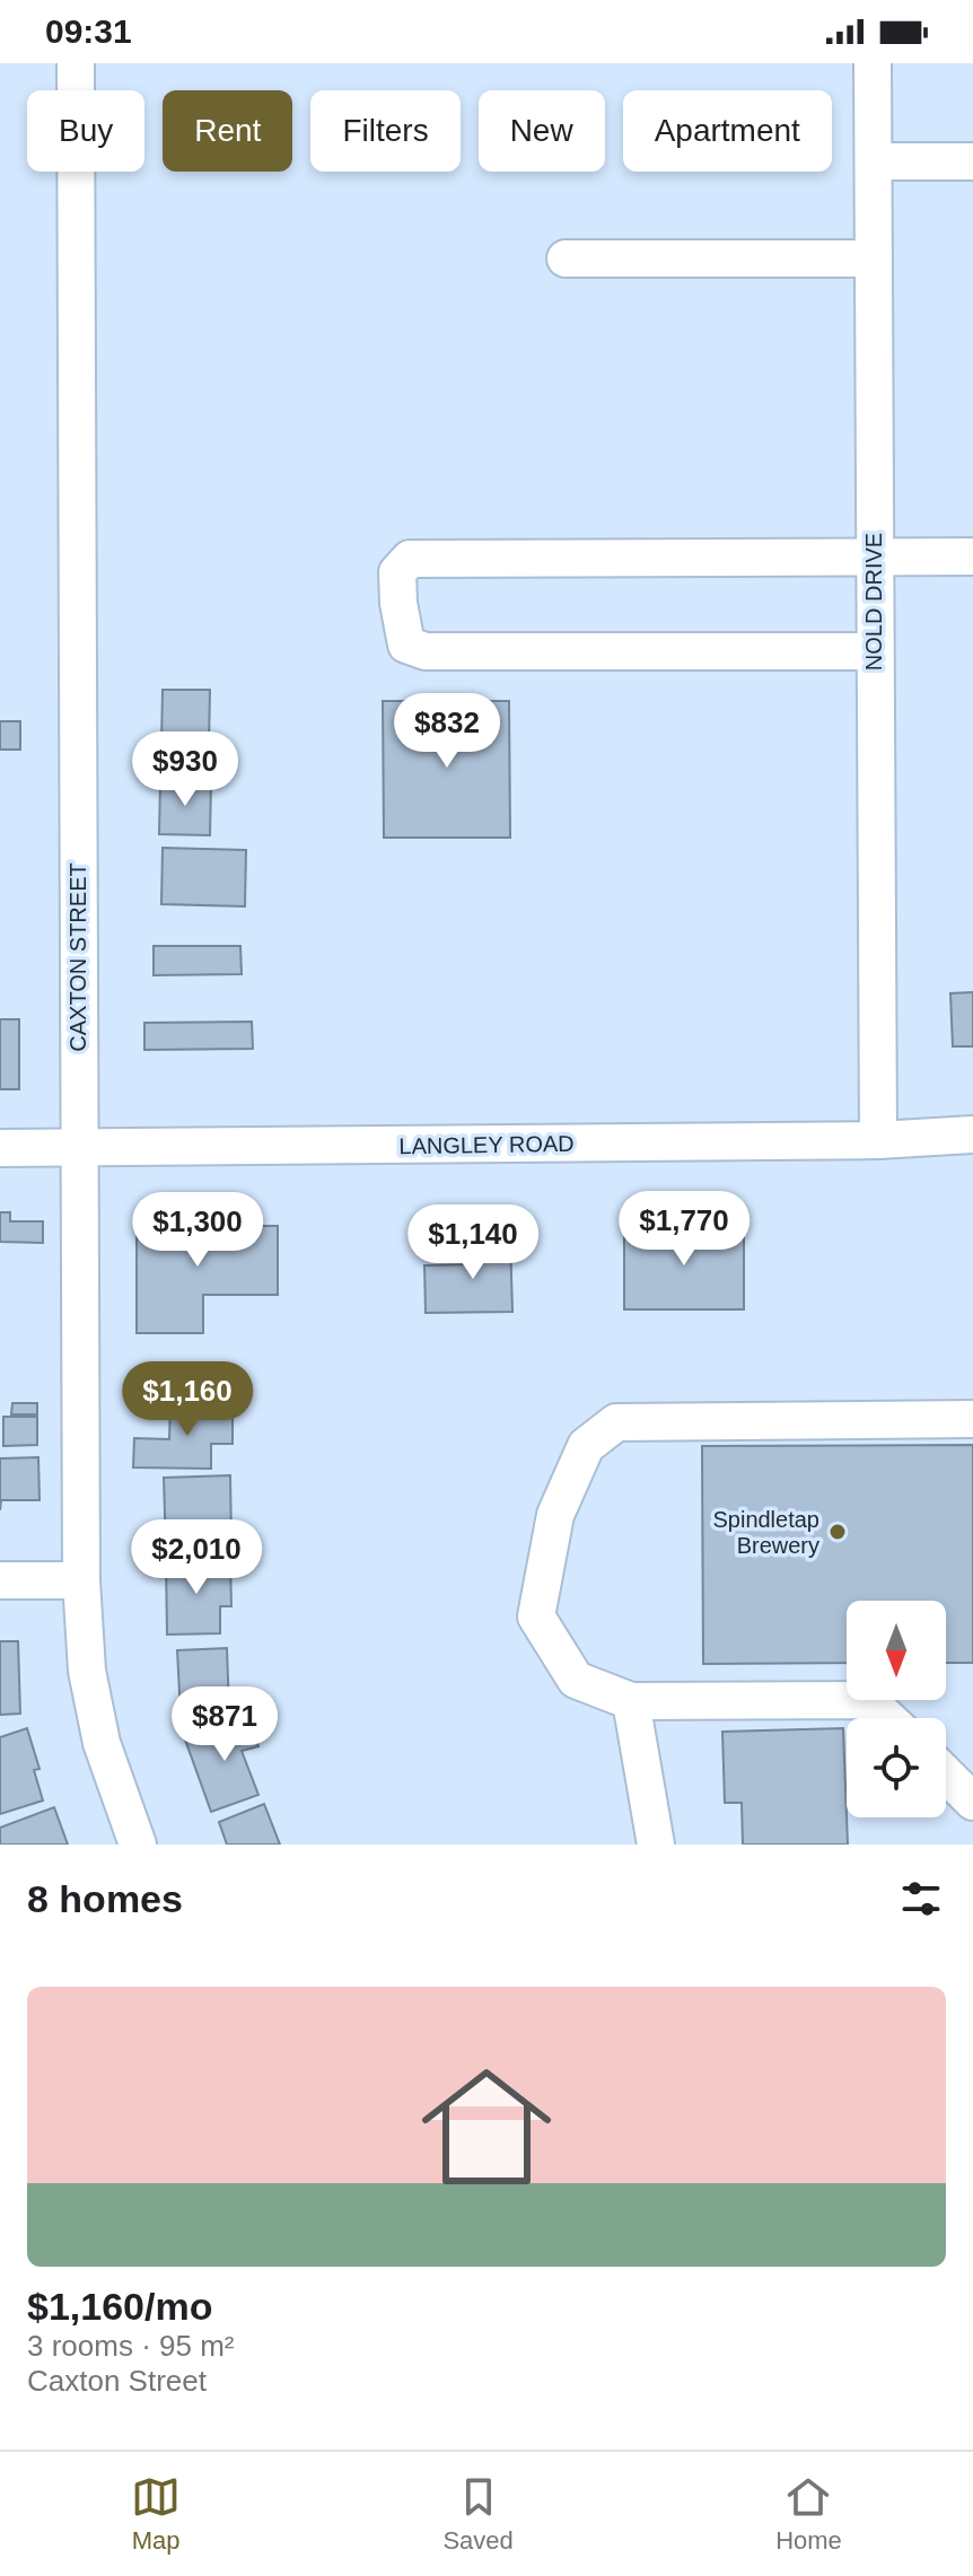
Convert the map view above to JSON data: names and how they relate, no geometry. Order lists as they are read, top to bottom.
{
  "streets": {
    "street": ["NOLD DRIVE", "CAXTON STREET", "LANGLEY ROAD"]
  },
  "crossings": [
    ["NOLD DRIVE", "LANGLEY ROAD"],
    ["CAXTON STREET", "LANGLEY ROAD"]
  ],
  "places": ["Spindletap Brewery"],
  "north": "bottom",
  "page": {
    "status": "09:31",
    "chip": [
      "Buy",
      "Rent",
      "Filters",
      "New",
      "Apartment"
    ],
    "price": [
      "$832",
      "$930",
      "$1,770",
      "$1,300",
      "$1,140",
      "$1,160",
      "$2,010",
      "$871"
    ],
    "heading": "8 homes",
    "list": [
      {
        "name": "$1,160/mo",
        "note": "3 rooms · 95 m² · Caxton Street"
      }
    ],
    "tabs": ["Map", "Saved", "Home"]
  }
}
